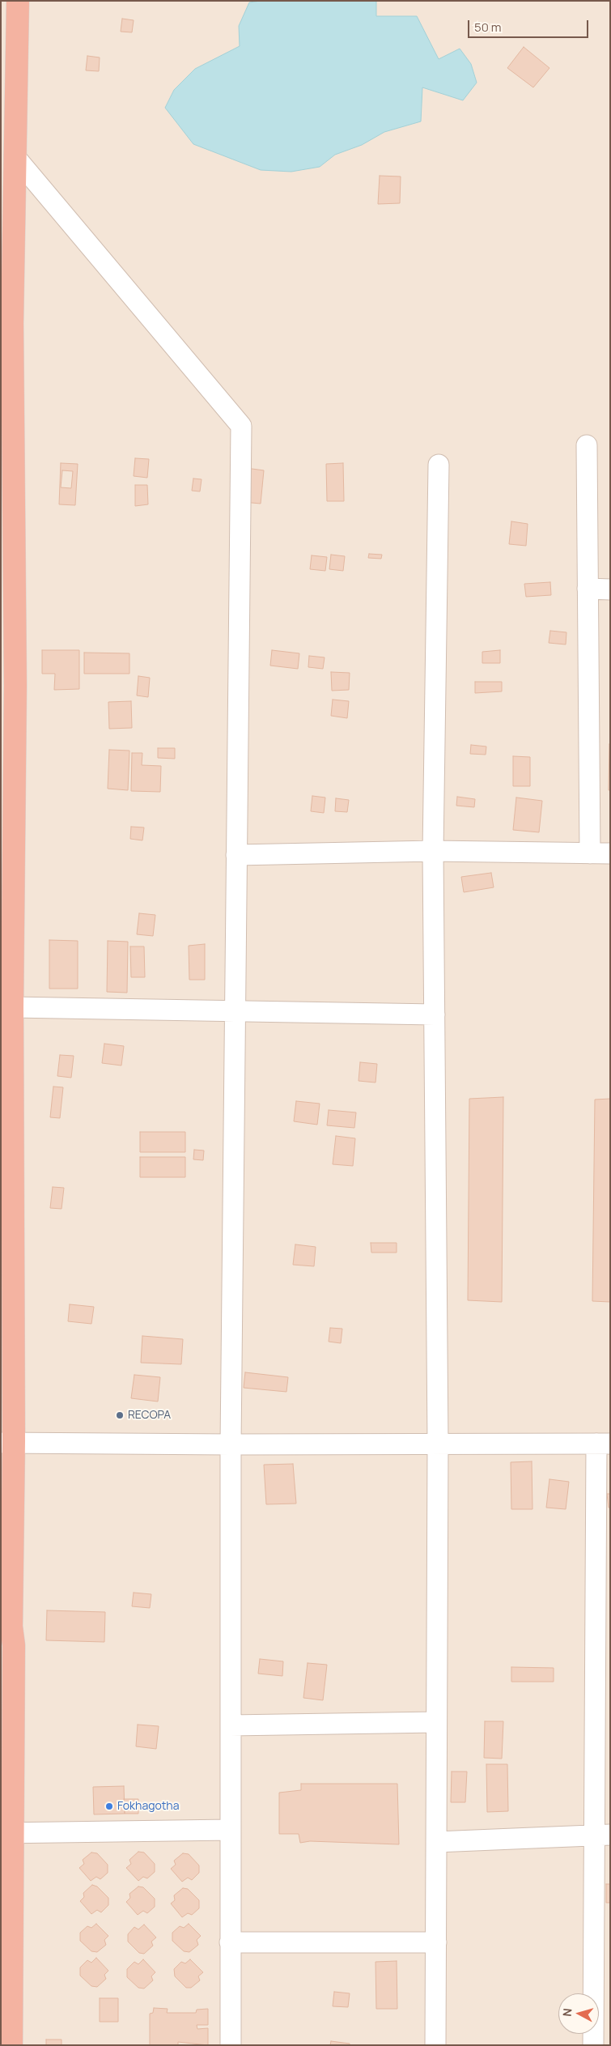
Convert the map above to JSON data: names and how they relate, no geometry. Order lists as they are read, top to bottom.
{
  "places": ["RECOPA", "Fokhagotha"],
  "scale_bar": "50 m",
  "north": "left"
}
